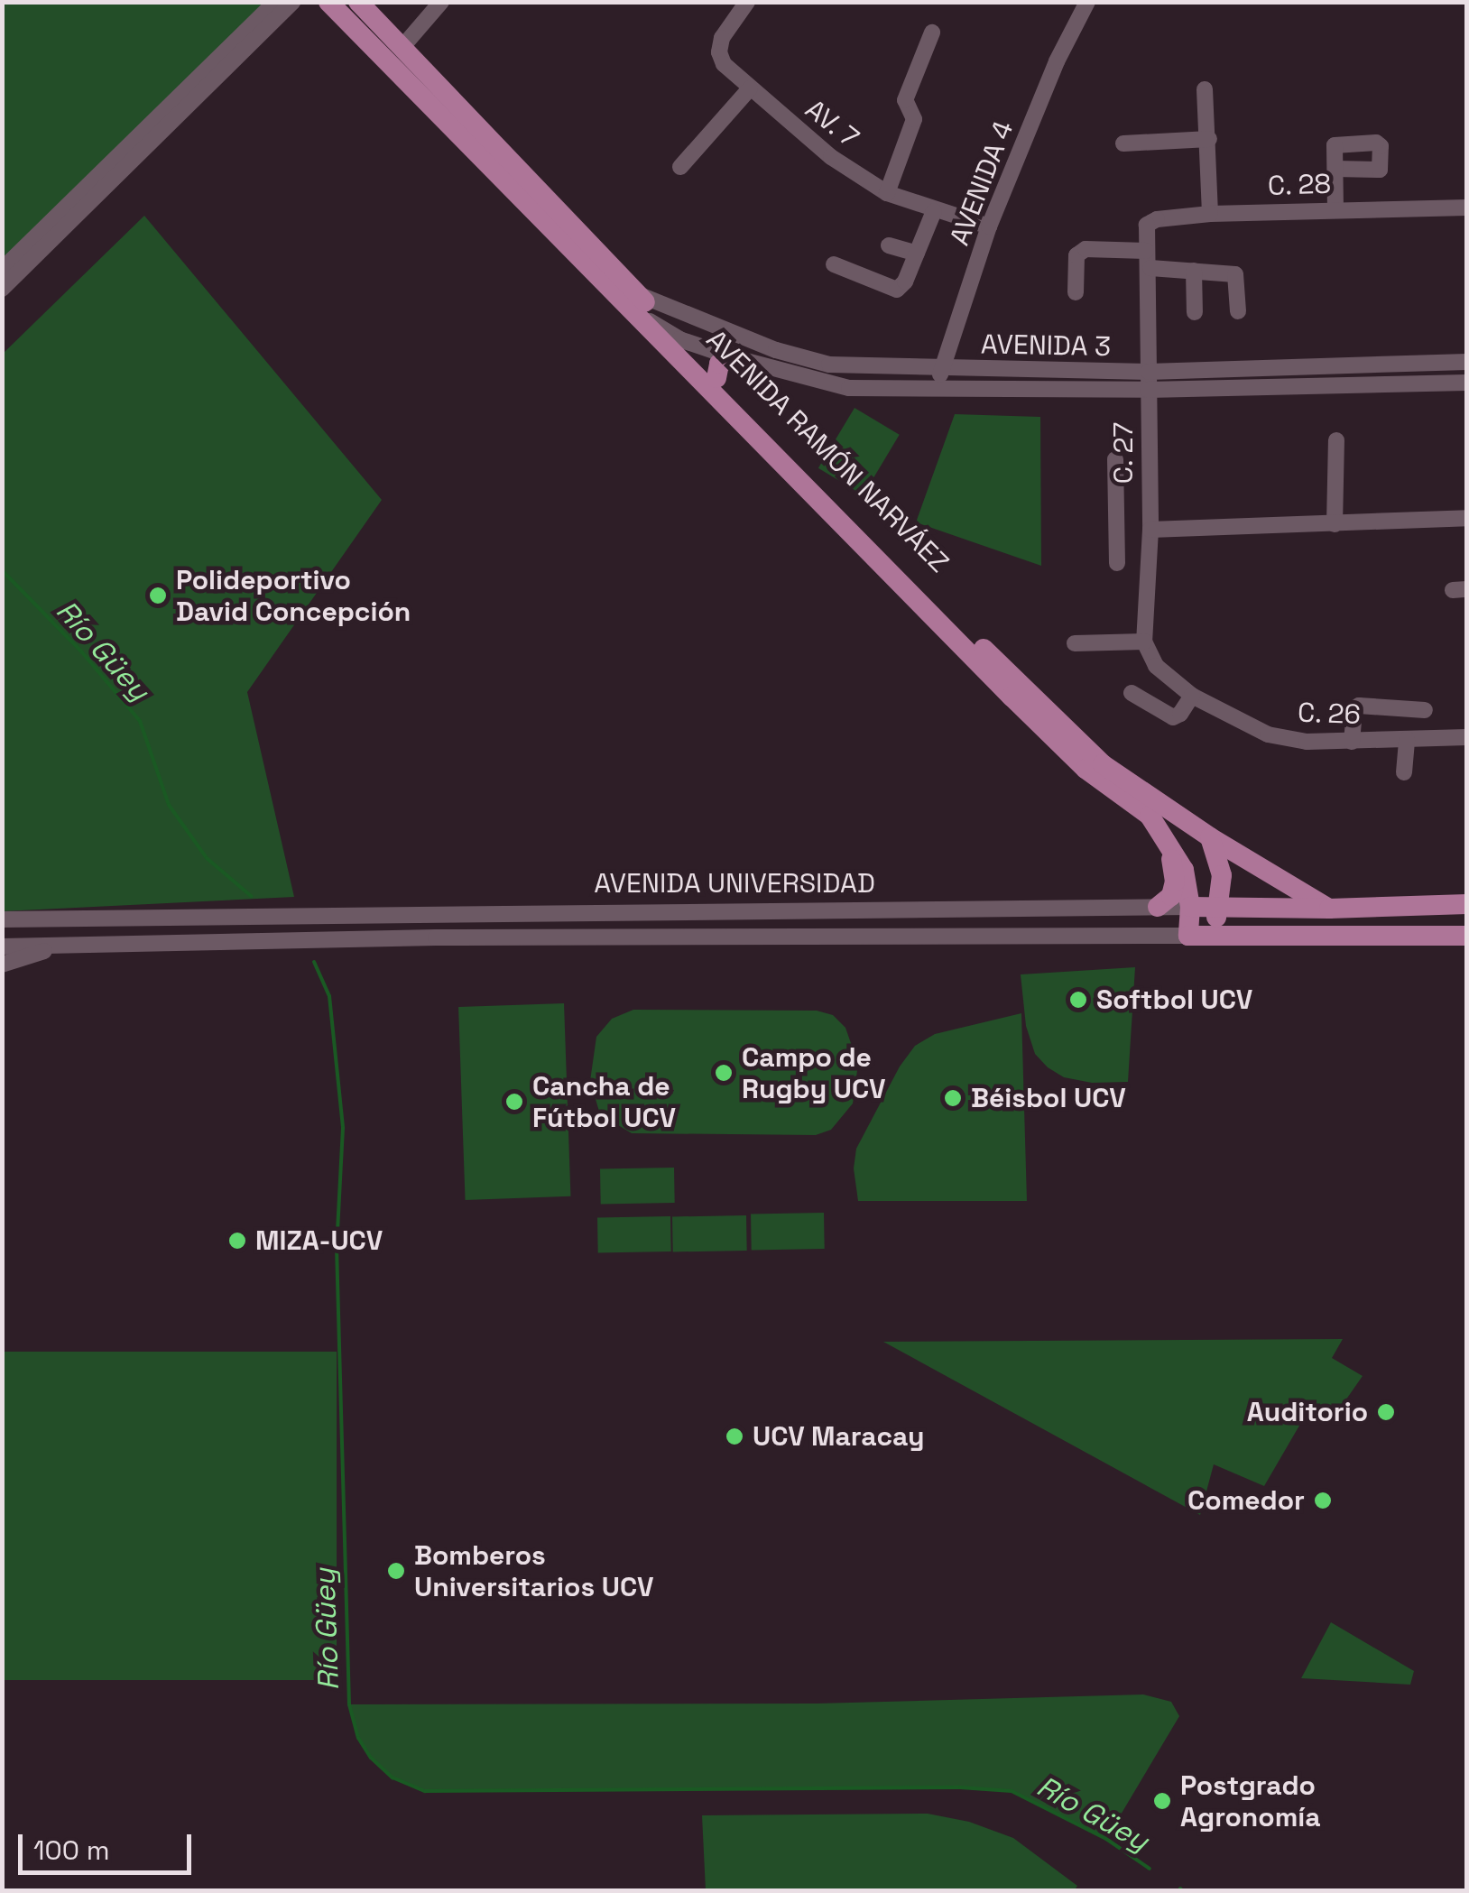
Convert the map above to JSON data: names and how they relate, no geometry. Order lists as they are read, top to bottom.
{
  "streets": {
    "main road": ["AVENIDA RAMÓN NARVÁEZ", "AVENIDA UNIVERSIDAD"],
    "street": [
      "AV. 7",
      "AVENIDA 4",
      "C. 28",
      "AVENIDA 3",
      "C. 27",
      "C. 26"
    ]
  },
  "crossings": [
    ["AV. 7", "AVENIDA 4"],
    ["AVENIDA 4", "AVENIDA 3"],
    ["C. 28", "C. 27"],
    ["AVENIDA 3", "AVENIDA RAMÓN NARVÁEZ"],
    ["AVENIDA 3", "C. 27"],
    ["AVENIDA RAMÓN NARVÁEZ", "AVENIDA UNIVERSIDAD"],
    ["C. 27", "C. 26"]
  ],
  "water": ["Río Güey"],
  "places": [
    "Polideportivo David Concepción",
    "Softbol UCV",
    "Campo de Rugby UCV",
    "Béisbol UCV",
    "Cancha de Fútbol UCV",
    "MIZA-UCV",
    "Auditorio",
    "UCV Maracay",
    "Comedor",
    "Bomberos Universitarios UCV",
    "Postgrado Agronomía"
  ],
  "scale_bar": "100 m"
}
